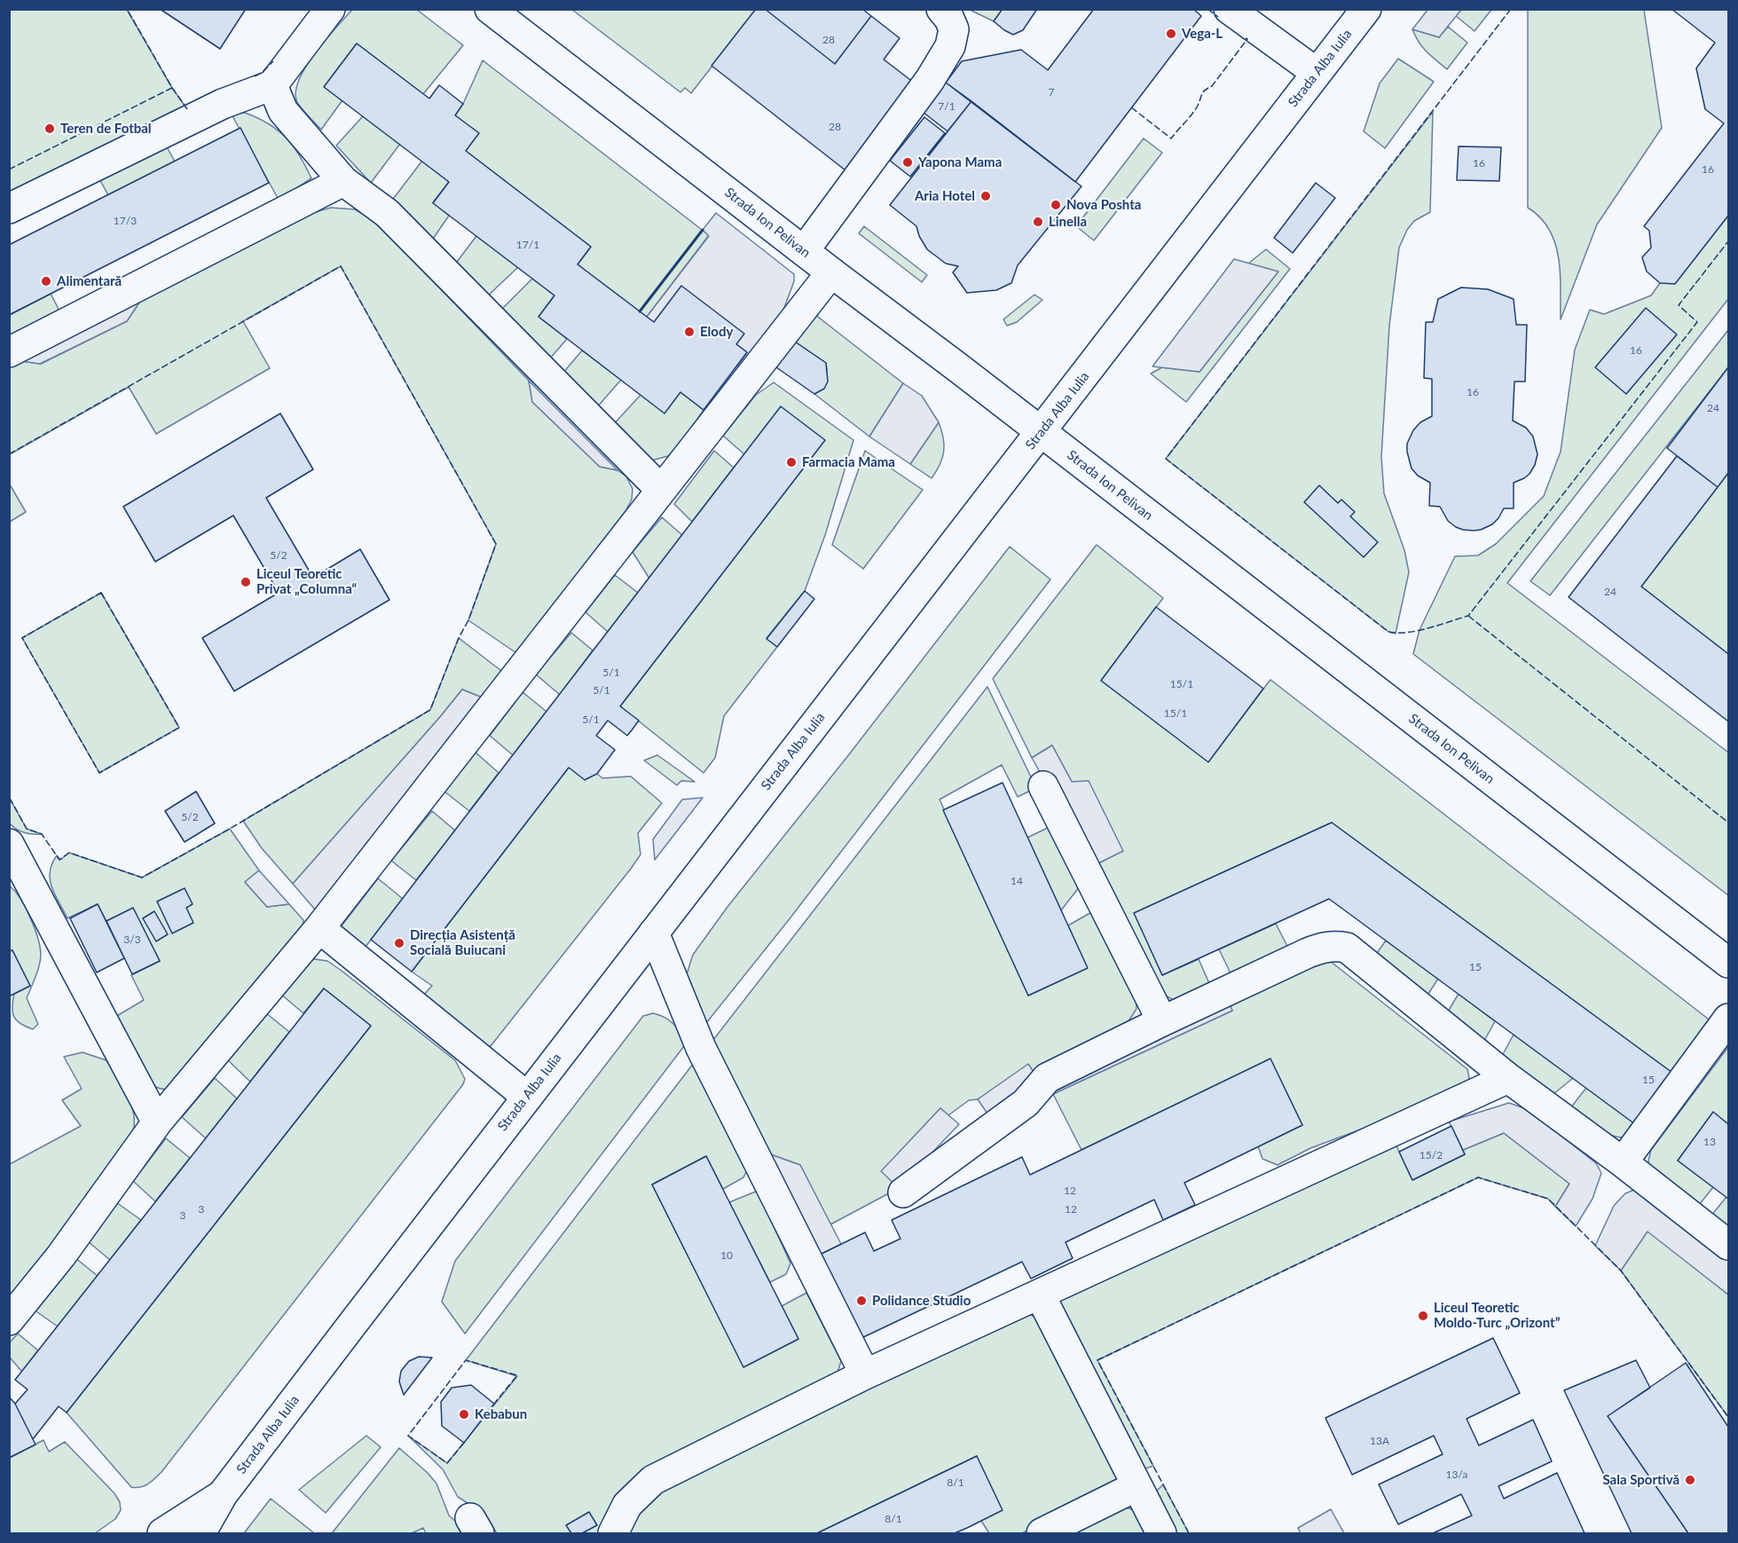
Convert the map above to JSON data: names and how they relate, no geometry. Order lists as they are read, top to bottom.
{
  "streets": {
    "main road": ["Strada Alba Iulia", "Strada Ion Pelivan"]
  },
  "crossings": [
    ["Strada Alba Iulia", "Strada Ion Pelivan"]
  ],
  "places": [
    "Vega-L",
    "Teren de Fotbal",
    "Yapona Mama",
    "Aria Hotel",
    "Nova Poshta",
    "Linella",
    "Alimentară",
    "Elody",
    "Farmacia Mama",
    "Liceul Teoretic Privat „Columna“",
    "Direcția Asistență Socială Buiucani",
    "Polidance Studio",
    "Liceul Teoretic Moldo-Turc „Orizont”",
    "Kebabun",
    "Sala Sportivă"
  ],
  "house_numbers": [
    "28",
    "7",
    "7/1",
    "28",
    "16",
    "16",
    "17/3",
    "17/1",
    "16",
    "16",
    "24",
    "5/2",
    "24",
    "5/1",
    "15/1",
    "5/1",
    "15/1",
    "5/1",
    "5/2",
    "14",
    "3/3",
    "15",
    "15",
    "13",
    "15/2",
    "12",
    "3",
    "12",
    "3",
    "10",
    "13A",
    "13/a",
    "8/1",
    "8/1"
  ]
}
